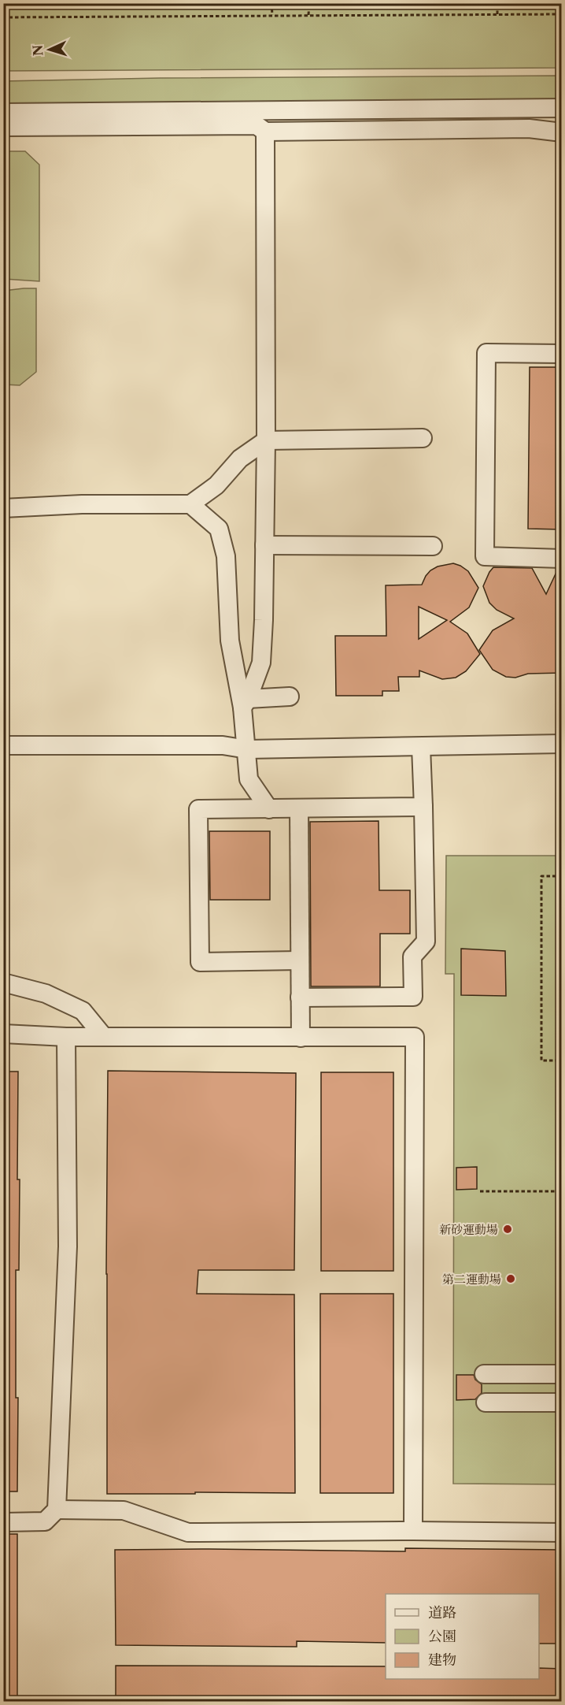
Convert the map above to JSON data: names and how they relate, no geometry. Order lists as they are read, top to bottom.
{
  "places": ["新砂運動場", "第二運動場"],
  "legend": ["道路", "公園", "建物"],
  "north": "left"
}
